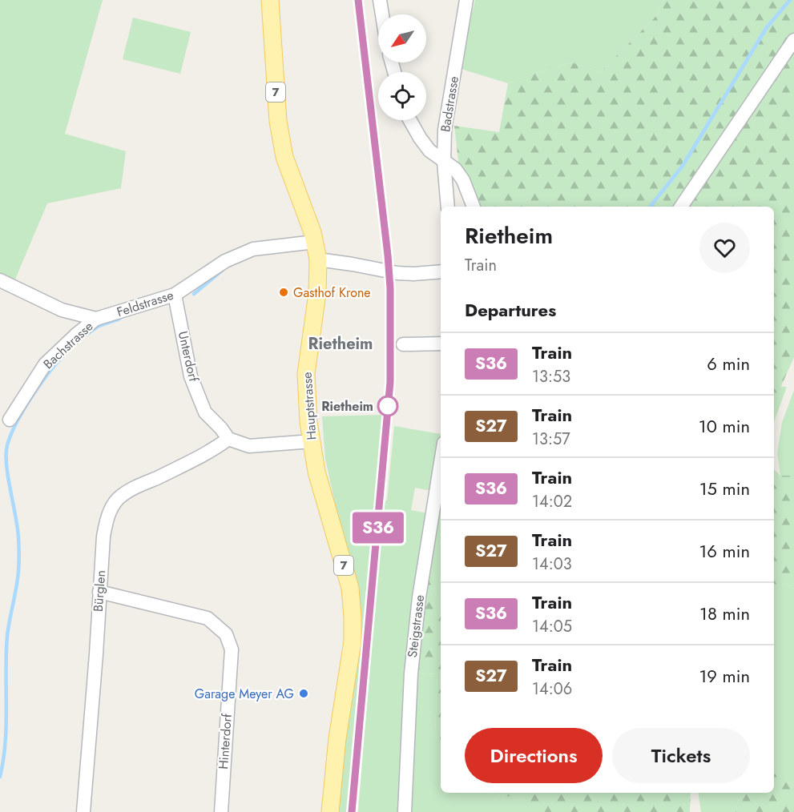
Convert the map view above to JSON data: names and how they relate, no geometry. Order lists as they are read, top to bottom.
{
  "streets": {
    "main road": ["7", "Hauptstrasse"],
    "street": [
      "Badstrasse",
      "Feldstrasse",
      "Bachstrasse",
      "Unterdorf",
      "Bürglen",
      "Steigstrasse",
      "Hinterdorf"
    ]
  },
  "crossings": [
    ["Feldstrasse", "Bachstrasse"],
    ["Feldstrasse", "Unterdorf"],
    ["Feldstrasse", "Hauptstrasse"],
    ["Unterdorf", "Bürglen"],
    ["Bürglen", "Hinterdorf"]
  ],
  "districts": ["Rietheim"],
  "places": ["Gasthof Krone", "Rietheim", "Garage Meyer AG"],
  "north": "bottom left",
  "page": {
    "on_map": "S36",
    "heading": [
      ["Rietheim", "Train"],
      "Departures"
    ],
    "list": [
      {
        "mark": "S36",
        "name": "Train",
        "note": "13:53",
        "value": "6 min"
      },
      {
        "mark": "S27",
        "name": "Train",
        "note": "13:57",
        "value": "10 min"
      },
      {
        "mark": "S36",
        "name": "Train",
        "note": "14:02",
        "value": "15 min"
      },
      {
        "mark": "S27",
        "name": "Train",
        "note": "14:03",
        "value": "16 min"
      },
      {
        "mark": "S36",
        "name": "Train",
        "note": "14:05",
        "value": "18 min"
      },
      {
        "mark": "S27",
        "name": "Train",
        "note": "14:06",
        "value": "19 min"
      }
    ],
    "buttons": ["Directions", "Tickets"]
  }
}
